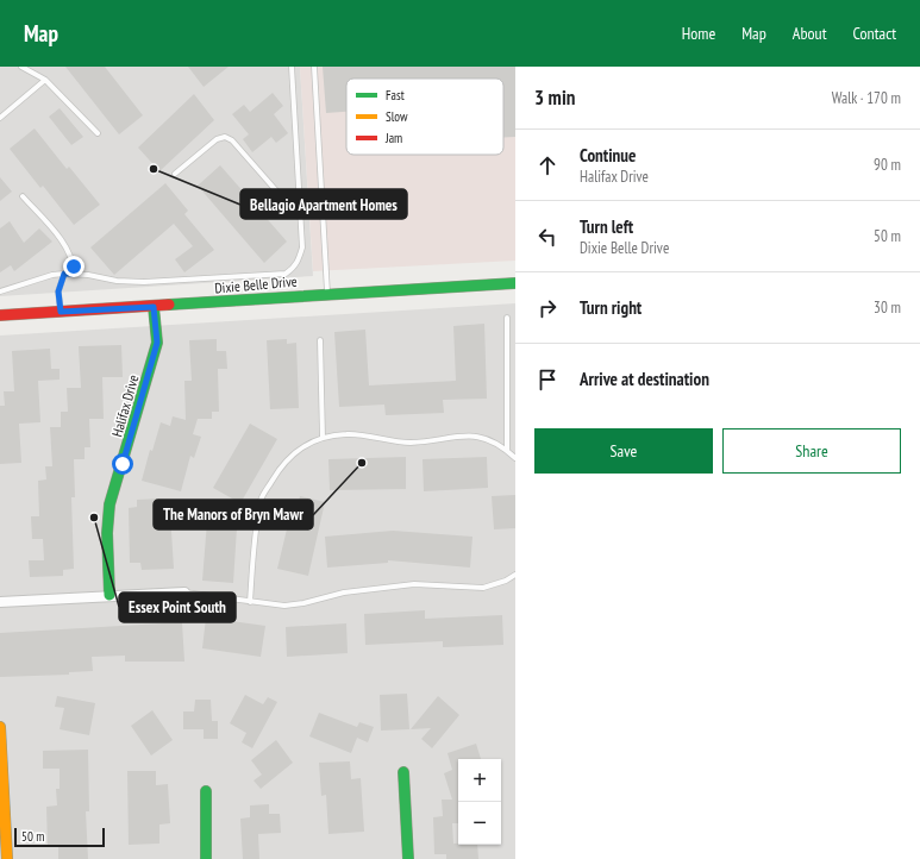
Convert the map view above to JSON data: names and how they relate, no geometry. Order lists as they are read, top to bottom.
{
  "streets": {
    "street": ["Dixie Belle Drive", "Halifax Drive"]
  },
  "crossings": [
    ["Dixie Belle Drive", "Halifax Drive"]
  ],
  "places": ["Bellagio Apartment Homes", "The Manors of Bryn Mawr", "Essex Point South"],
  "legend": ["Fast", "Slow", "Jam"],
  "scale_bar": "50 m",
  "page": {
    "header": "Map",
    "nav": [
      "Home",
      "Map",
      "About",
      "Contact"
    ],
    "heading": ["3 min", "Walk · 170 m"],
    "list": [
      ["Continue", "Halifax Drive", "90 m"],
      ["Turn left", "Dixie Belle Drive", "50 m"],
      ["Turn right", "30 m"],
      "Arrive at destination"
    ],
    "buttons": ["Save", "Share"],
    "map_buttons": ["+", "−"],
    "scale": "50 m"
  }
}
